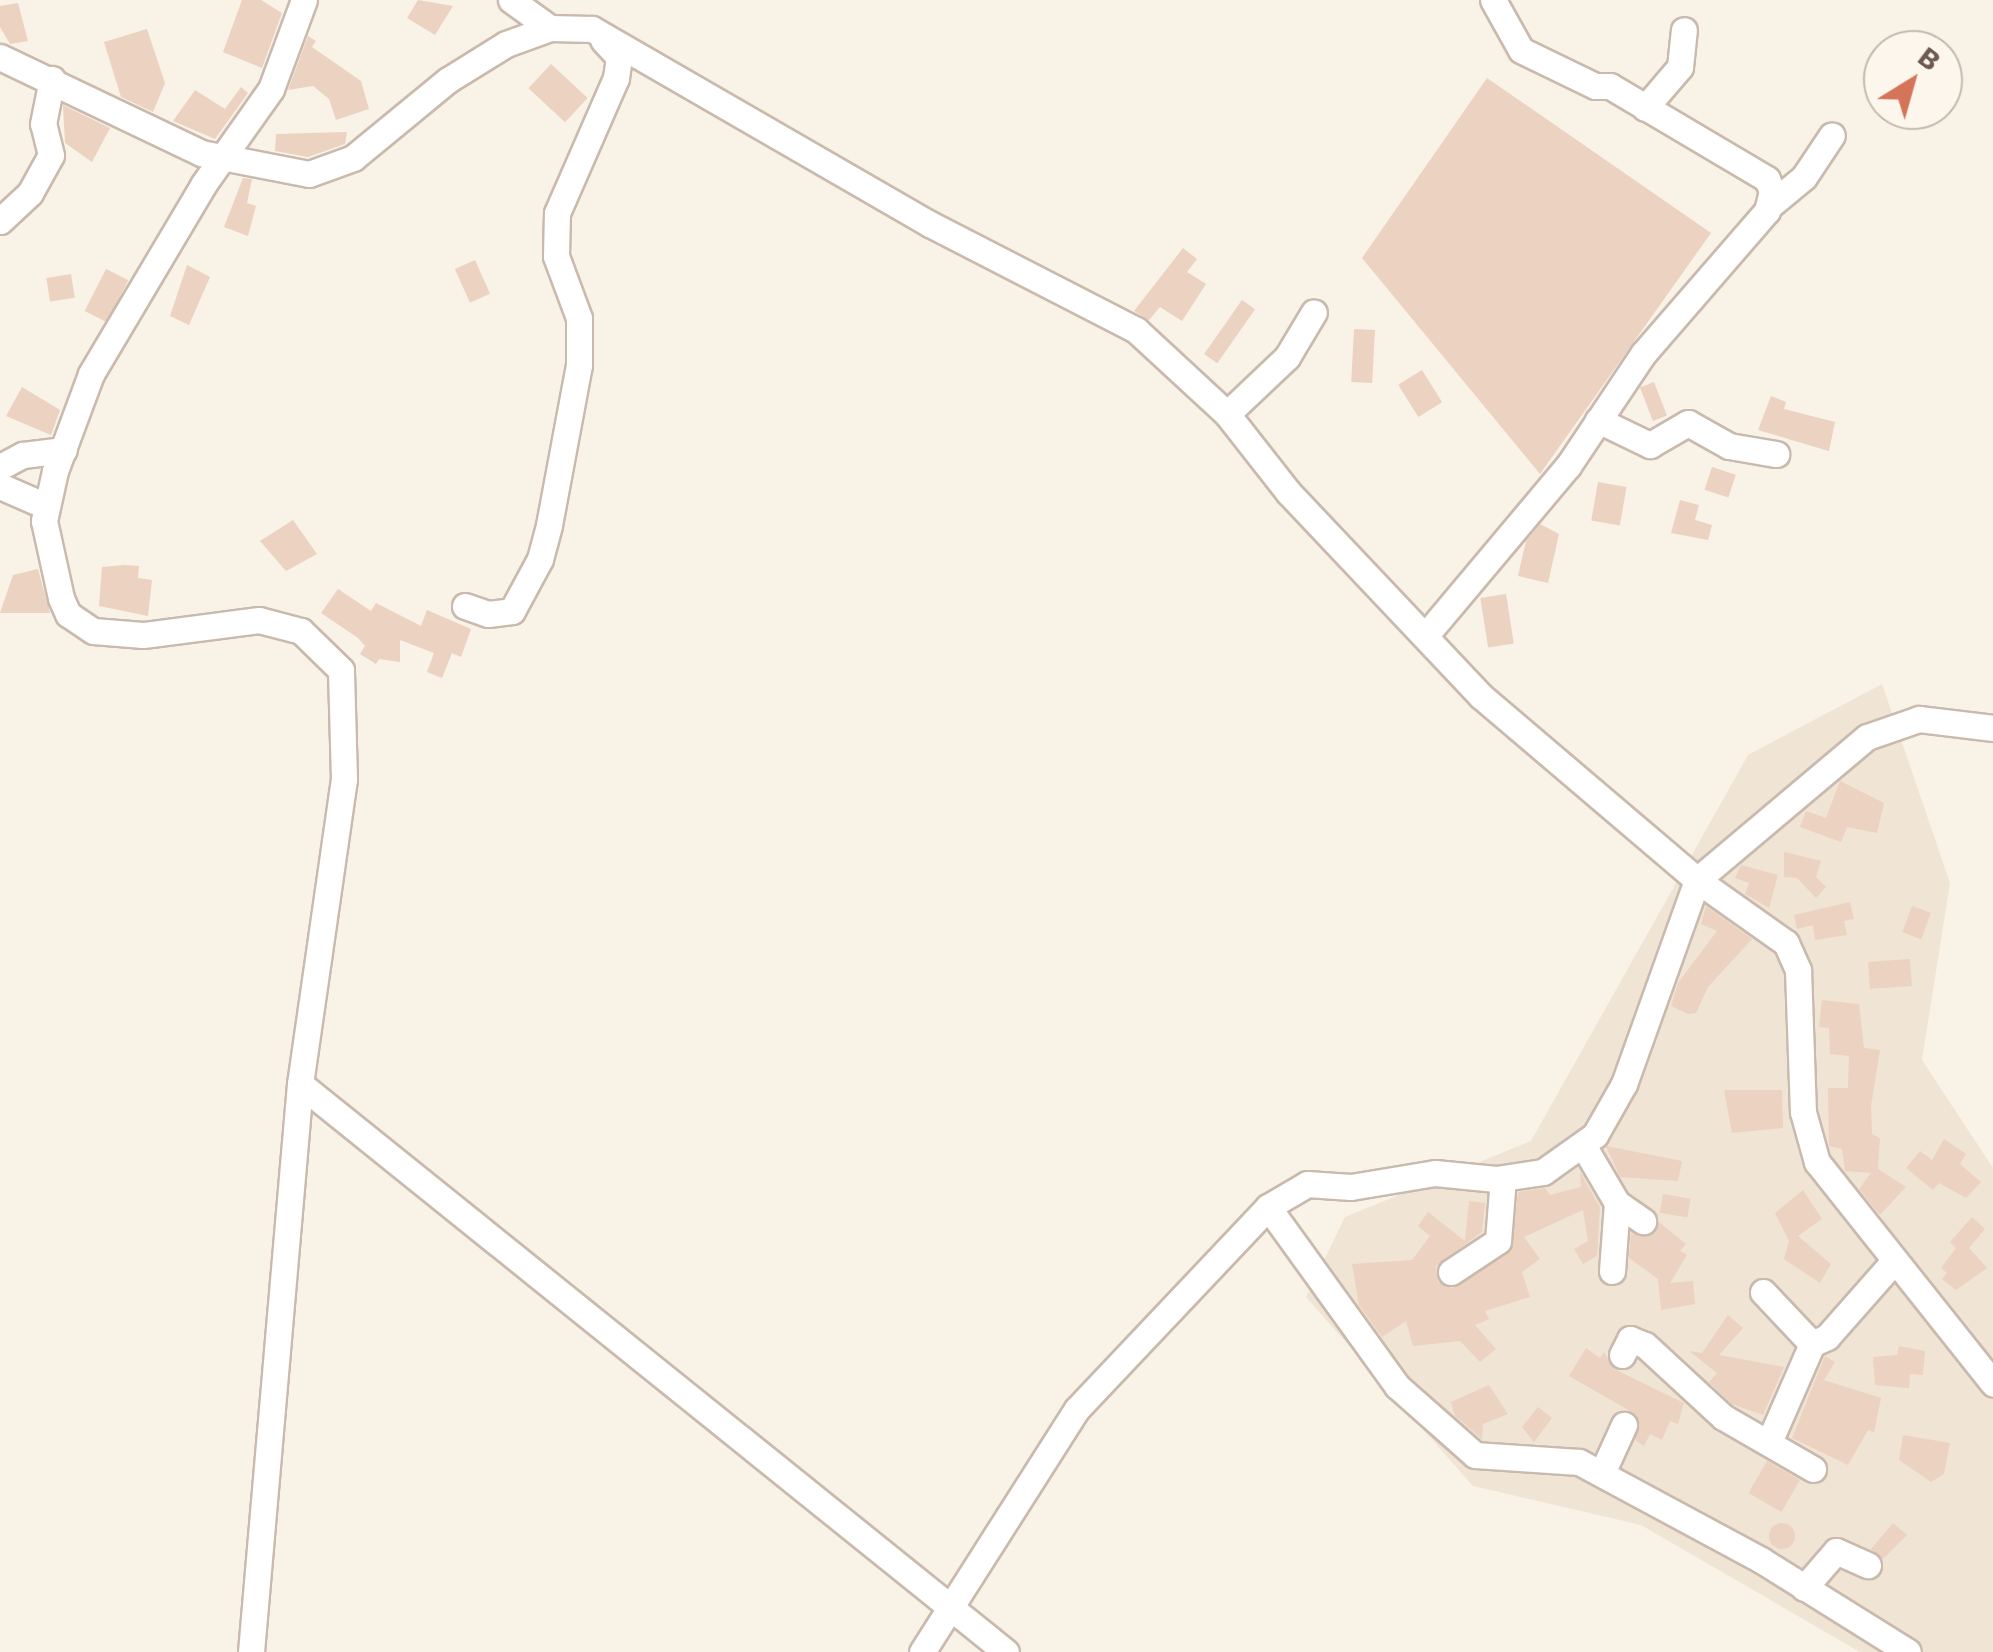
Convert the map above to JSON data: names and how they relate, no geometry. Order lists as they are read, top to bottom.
{
  "north": "top right"
}
